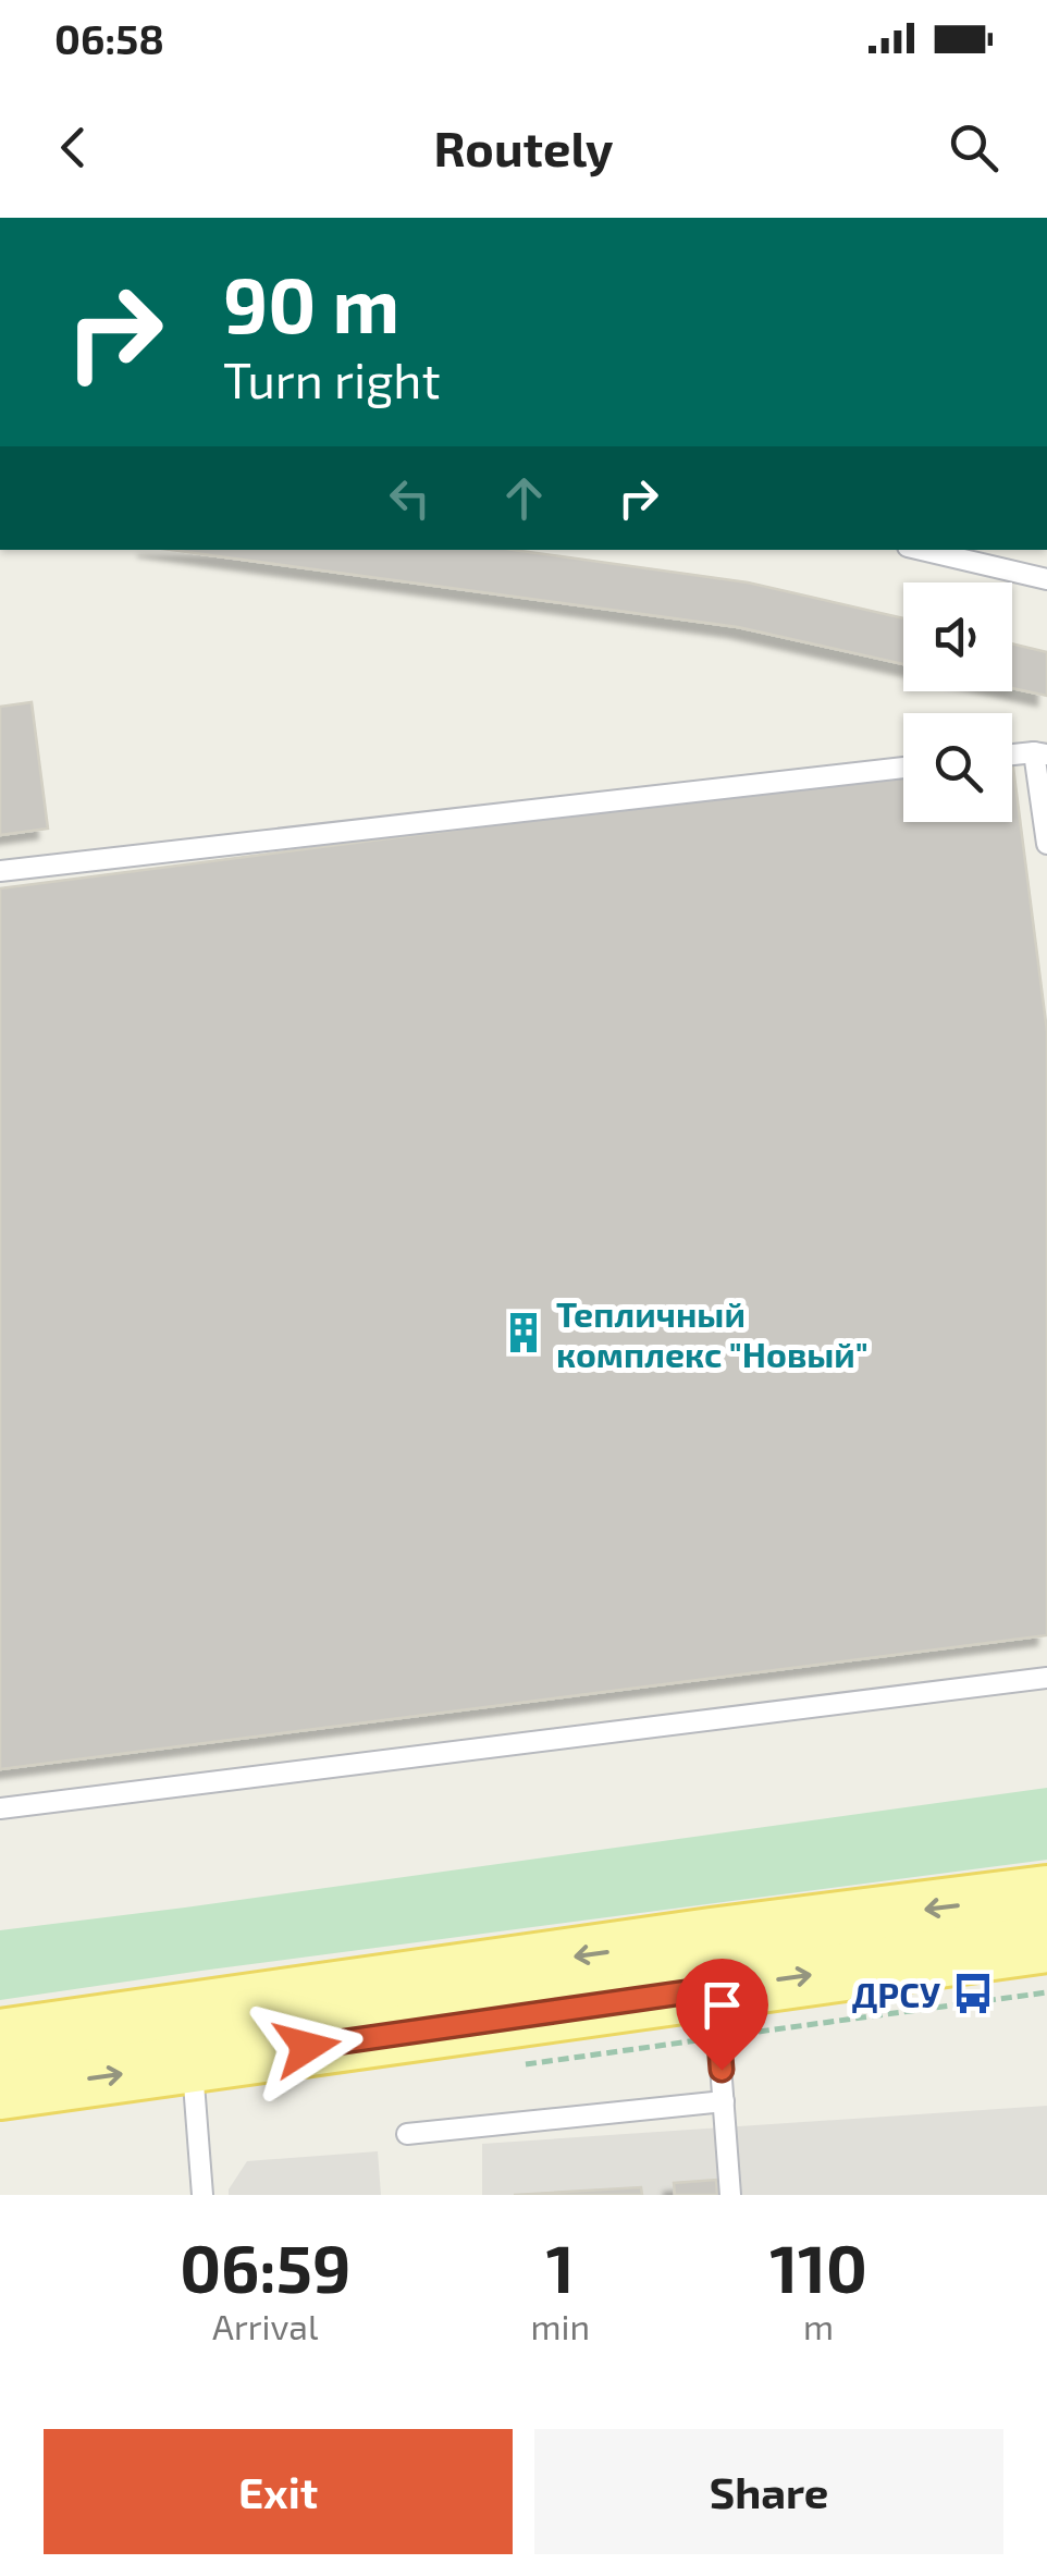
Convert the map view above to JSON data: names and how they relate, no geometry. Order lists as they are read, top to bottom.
{
  "places": {
    "building": ["Тепличный комплекс \"Новый\""],
    "bus stop": ["ДРСУ"]
  },
  "page": {
    "status": "06:58",
    "header": "Routely",
    "turn": ["90 m", "Turn right"],
    "eta": [
      "06:59",
      "Arrival",
      "1",
      "min",
      "110",
      "m"
    ],
    "buttons": ["Exit", "Share"]
  }
}
